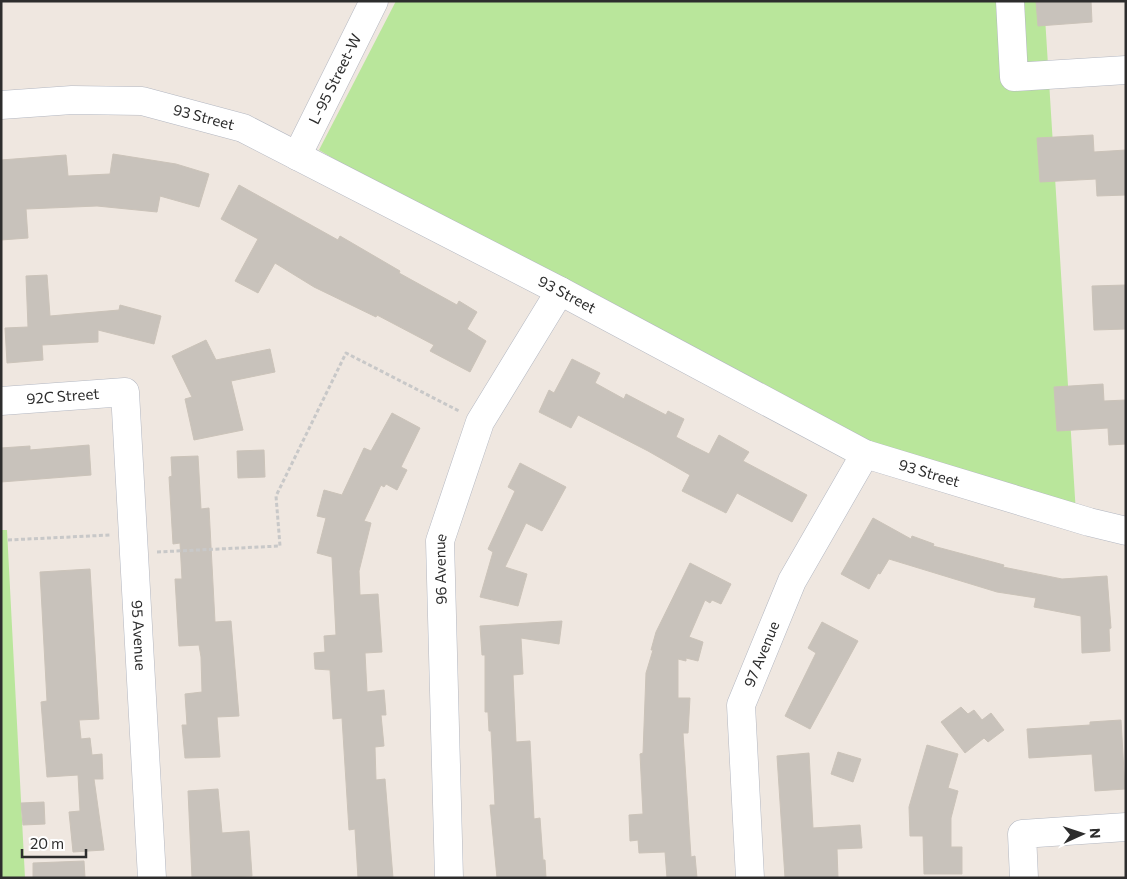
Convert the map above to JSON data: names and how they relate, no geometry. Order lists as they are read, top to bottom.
{
  "streets": {
    "street": [
      "L-95 Street-W",
      "93 Street",
      "92C Street",
      "96 Avenue",
      "95 Avenue",
      "97 Avenue"
    ]
  },
  "crossings": [
    ["L-95 Street-W", "93 Street"],
    ["93 Street", "96 Avenue"],
    ["93 Street", "97 Avenue"],
    ["92C Street", "95 Avenue"]
  ],
  "scale_bar": "20 m",
  "north": "right"
}
